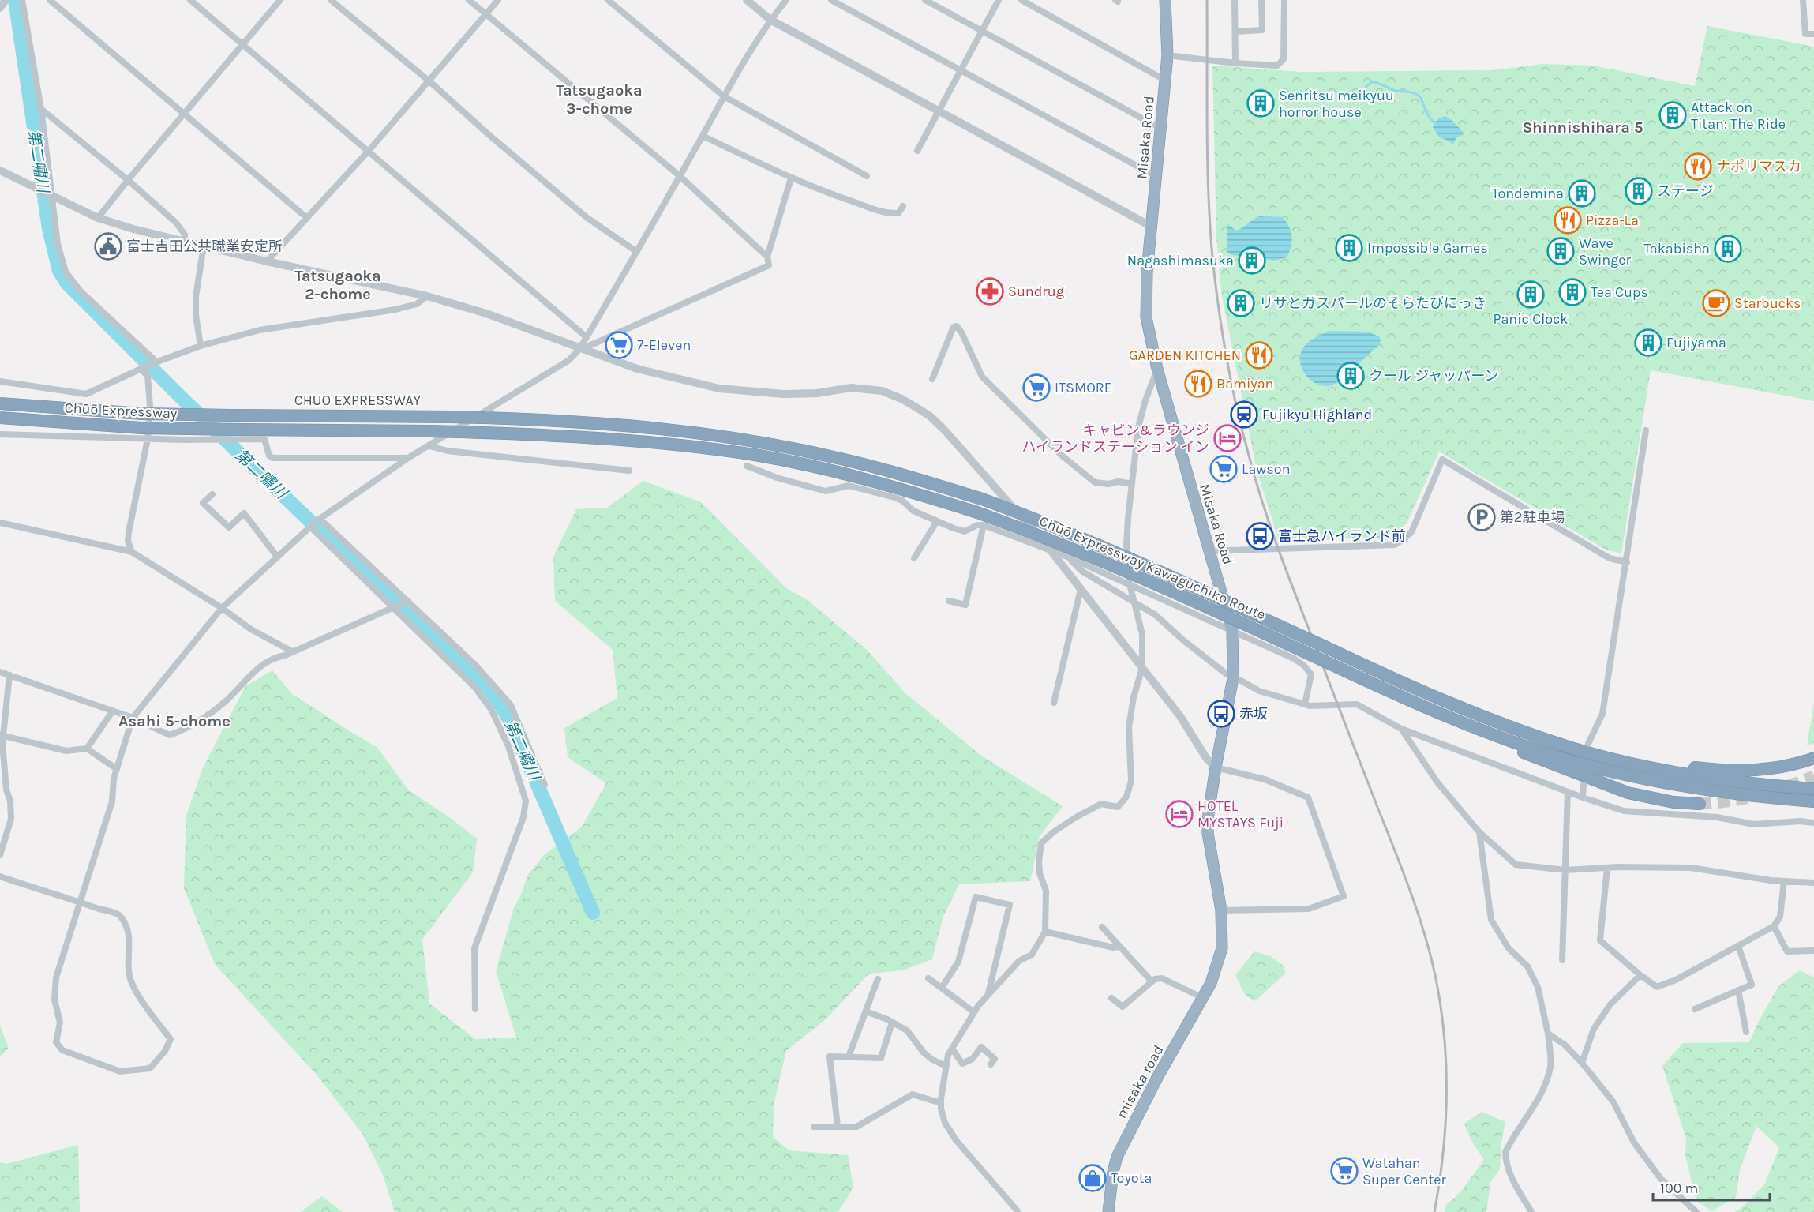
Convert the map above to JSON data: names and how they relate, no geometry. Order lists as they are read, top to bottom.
{
  "streets": {
    "highway": [
      "Misaka Road",
      "CHUO EXPRESSWAY",
      "Chūō Expressway",
      "Chūō Expressway Kawaguchiko Route",
      "misaka road"
    ]
  },
  "crossings": [
    ["Misaka Road", "misaka road"],
    ["CHUO EXPRESSWAY", "Chūō Expressway"],
    ["CHUO EXPRESSWAY", "Chūō Expressway Kawaguchiko Route"]
  ],
  "districts": [
    "Tatsugaoka 3-chome",
    "Shinnishihara 5",
    "Tatsugaoka 2-chome",
    "Asahi 5-chome"
  ],
  "water": ["第二嘯川"],
  "places": {
    "building": [
      "Senritsu meikyuu horror house",
      "Attack on Titan: The Ride",
      "ステージ",
      "Tondemina",
      "Impossible Games",
      "Takabisha",
      "Wave Swinger",
      "Nagashimasuka",
      "Tea Cups",
      "Panic Clock",
      "リサとガスパールのそらたびにっき",
      "Fujiyama",
      "クール ジャッパーン"
    ],
    "restaurant": [
      "ナポリマスカ",
      "Pizza-La",
      "GARDEN KITCHEN",
      "Bamiyan"
    ],
    "public building": ["富士吉田公共職業安定所"],
    "pharmacy": ["Sundrug"],
    "cafe": ["Starbucks"],
    "supermarket": [
      "7-Eleven",
      "ITSMORE",
      "Lawson",
      "Watahan Super Center"
    ],
    "station": ["Fujikyu Highland"],
    "hotel": ["キャビン&ラウンジ ハイランドステーション イン", "HOTEL MYSTAYS Fuji"],
    "parking": ["第2駐車場"],
    "bus stop": ["富士急ハイランド前", "赤坂"],
    "shop": ["Toyota"]
  },
  "scale_bar": "100 m"
}
